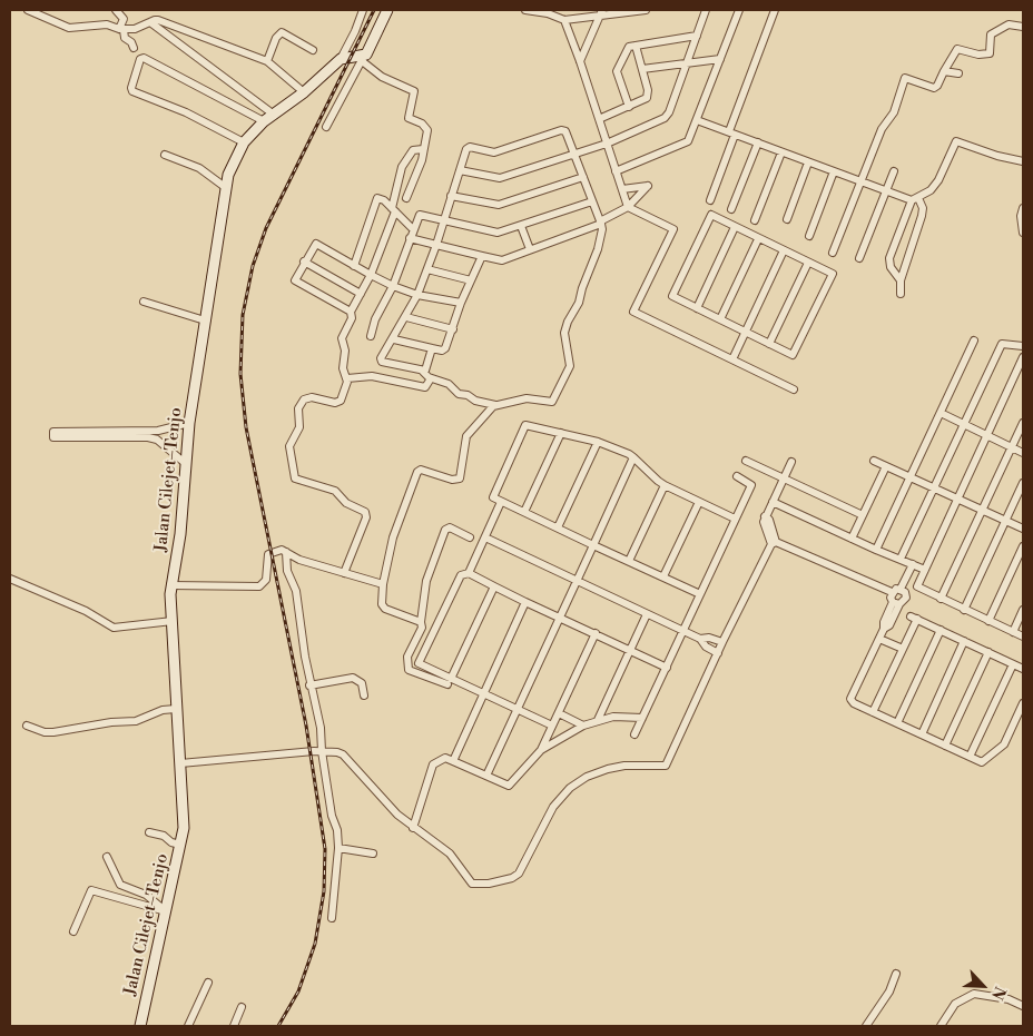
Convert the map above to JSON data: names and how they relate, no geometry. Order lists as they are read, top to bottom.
{
  "streets": {
    "main road": ["Jalan Cilejet–Tenjo"]
  },
  "north": "bottom right"
}
